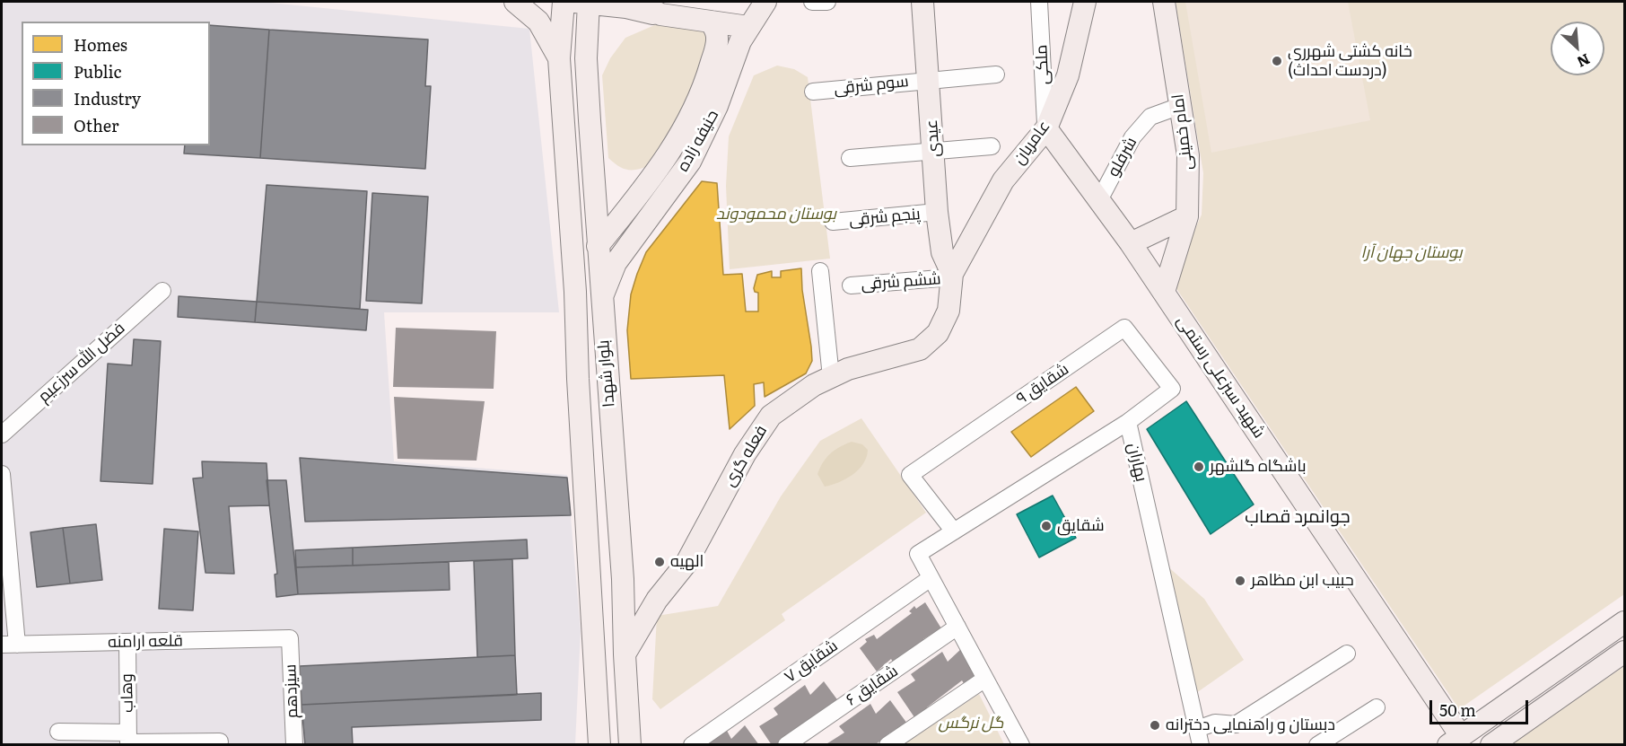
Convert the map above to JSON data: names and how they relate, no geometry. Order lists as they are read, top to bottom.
{
  "streets": {
    "street": [
      "ملکی",
      "سوم شرقی",
      "امام خمینی",
      "عیدی",
      "حنیفه زاده",
      "عامریان",
      "شرفلو",
      "پنجم شرقی",
      "ششم شرقی",
      "فضل الله سرزعیم",
      "بلوار شهدا",
      "شهید سبزعلی رستمی",
      "شقایق ۹",
      "فعله گری",
      "بهاران",
      "قلعه ارامنه",
      "شقایق ۷",
      "شقایق ۶",
      "سیزدهم",
      "وهاب"
    ]
  },
  "crossings": [
    ["ملکی", "عامریان"],
    ["ملکی", "شهید سبزعلی رستمی"],
    ["سوم شرقی", "عیدی"],
    ["امام خمینی", "شرفلو"],
    ["امام خمینی", "شهید سبزعلی رستمی"],
    ["عیدی", "عامریان"],
    ["عیدی", "پنجم شرقی"],
    ["عیدی", "ششم شرقی"],
    ["عیدی", "فعله گری"],
    ["حنیفه زاده", "بلوار شهدا"],
    ["عامریان", "ششم شرقی"],
    ["عامریان", "شهید سبزعلی رستمی"],
    ["عامریان", "فعله گری"],
    ["شرفلو", "شهید سبزعلی رستمی"],
    ["ششم شرقی", "فعله گری"],
    ["بلوار شهدا", "فعله گری"],
    ["شقایق ۹", "بهاران"],
    ["بهاران", "شقایق ۷"],
    ["قلعه ارامنه", "سیزدهم"],
    ["قلعه ارامنه", "وهاب"]
  ],
  "districts": ["جوانمرد قصاب"],
  "parks": ["بوستان محمودوند", "بوستان جهان آرا", "گل نرگس"],
  "places": [
    "خانه کشتی شهرری (دردست احداث)",
    "باشگاه گلشهر",
    "شقایق",
    "الهیه",
    "حبیب ابن مظاهر",
    "دبستان و راهنمایی دخترانه"
  ],
  "legend": [
    "Homes",
    "Public",
    "Industry",
    "Other"
  ],
  "scale_bar": "50 m",
  "north": "bottom right"
}
